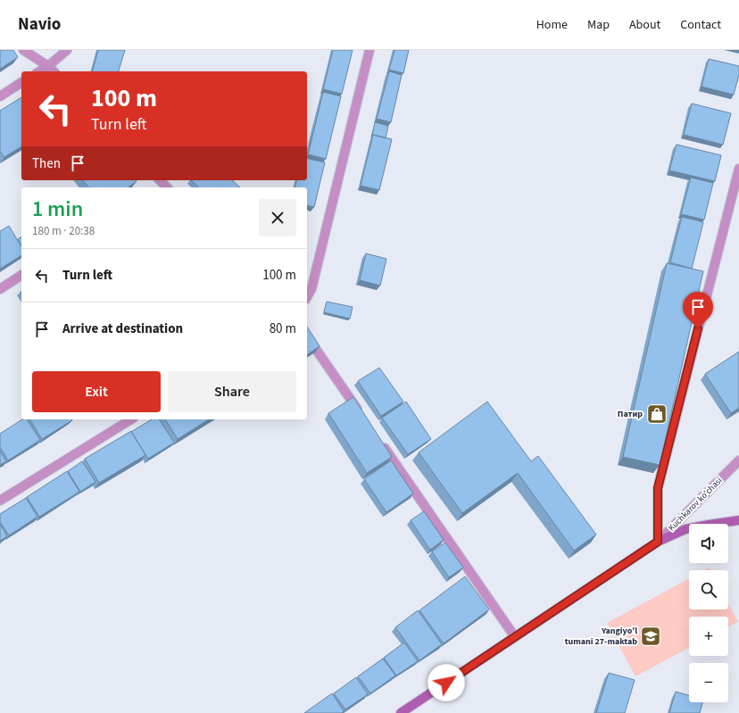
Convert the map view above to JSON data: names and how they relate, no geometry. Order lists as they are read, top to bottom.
{
  "streets": {
    "main road": ["Kuchkarov ko'chasi"]
  },
  "places": {
    "shop": ["Патир"],
    "school or university": ["Yangiyo'l tumani 27-maktab"]
  },
  "page": {
    "header": "Navio",
    "nav": [
      "Home",
      "Map",
      "About",
      "Contact"
    ],
    "turn": ["100 m", "Turn left"],
    "then": "Then",
    "heading": ["1 min", "180 m · 20:38"],
    "list": [
      {
        "name": "Turn left",
        "value": "100 m"
      },
      {
        "name": "Arrive at destination",
        "value": "80 m"
      }
    ],
    "buttons": ["Exit", "Share"],
    "map_buttons": ["+", "−"]
  }
}
